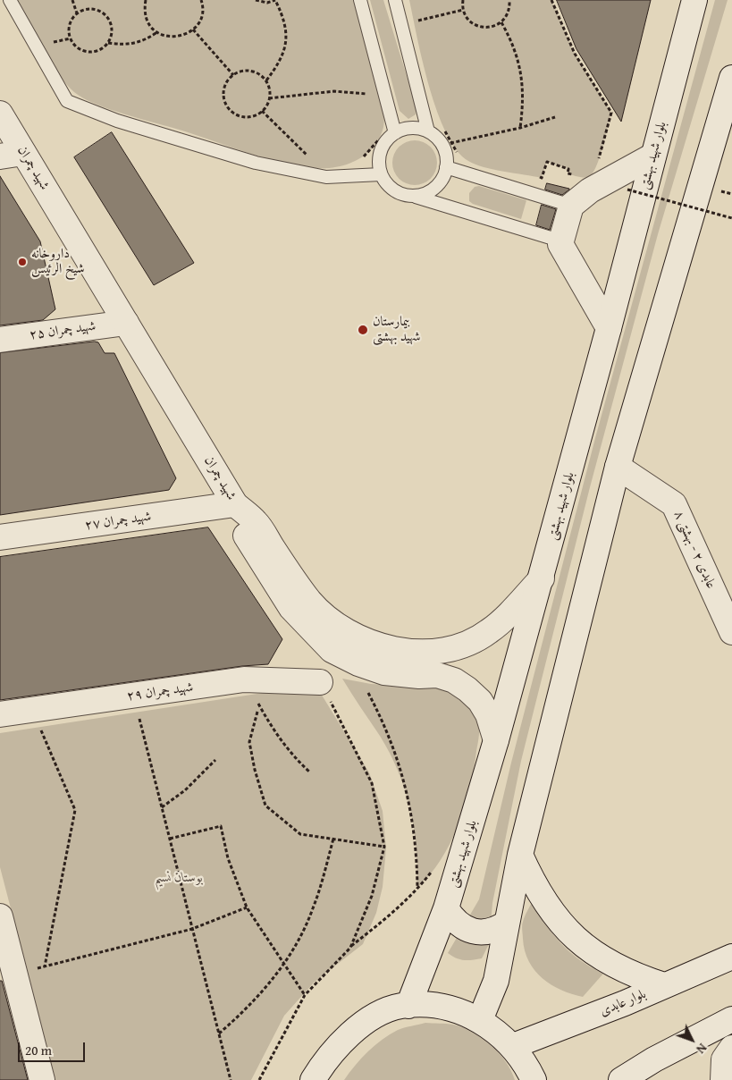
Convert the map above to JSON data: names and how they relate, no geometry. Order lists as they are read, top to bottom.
{
  "streets": {
    "main road": [
      "بلوار شهید بهشتی",
      "شهید چمران",
      "شهید چمران ۲۵",
      "شهید چمران ۲۷",
      "عابدی ۲ - بهشتی ۸",
      "شهید چمران ۲۹",
      "بلوار عابدی"
    ]
  },
  "crossings": [
    ["بلوار شهید بهشتی", "شهید چمران"],
    ["شهید چمران", "شهید چمران ۲۵"],
    ["شهید چمران", "شهید چمران ۲۷"]
  ],
  "parks": ["بوستان نسیم"],
  "places": ["داروخانه شیخ الرئیس", "بیمارستان شهید بهشتی"],
  "scale_bar": "20 m",
  "north": "bottom right"
}
